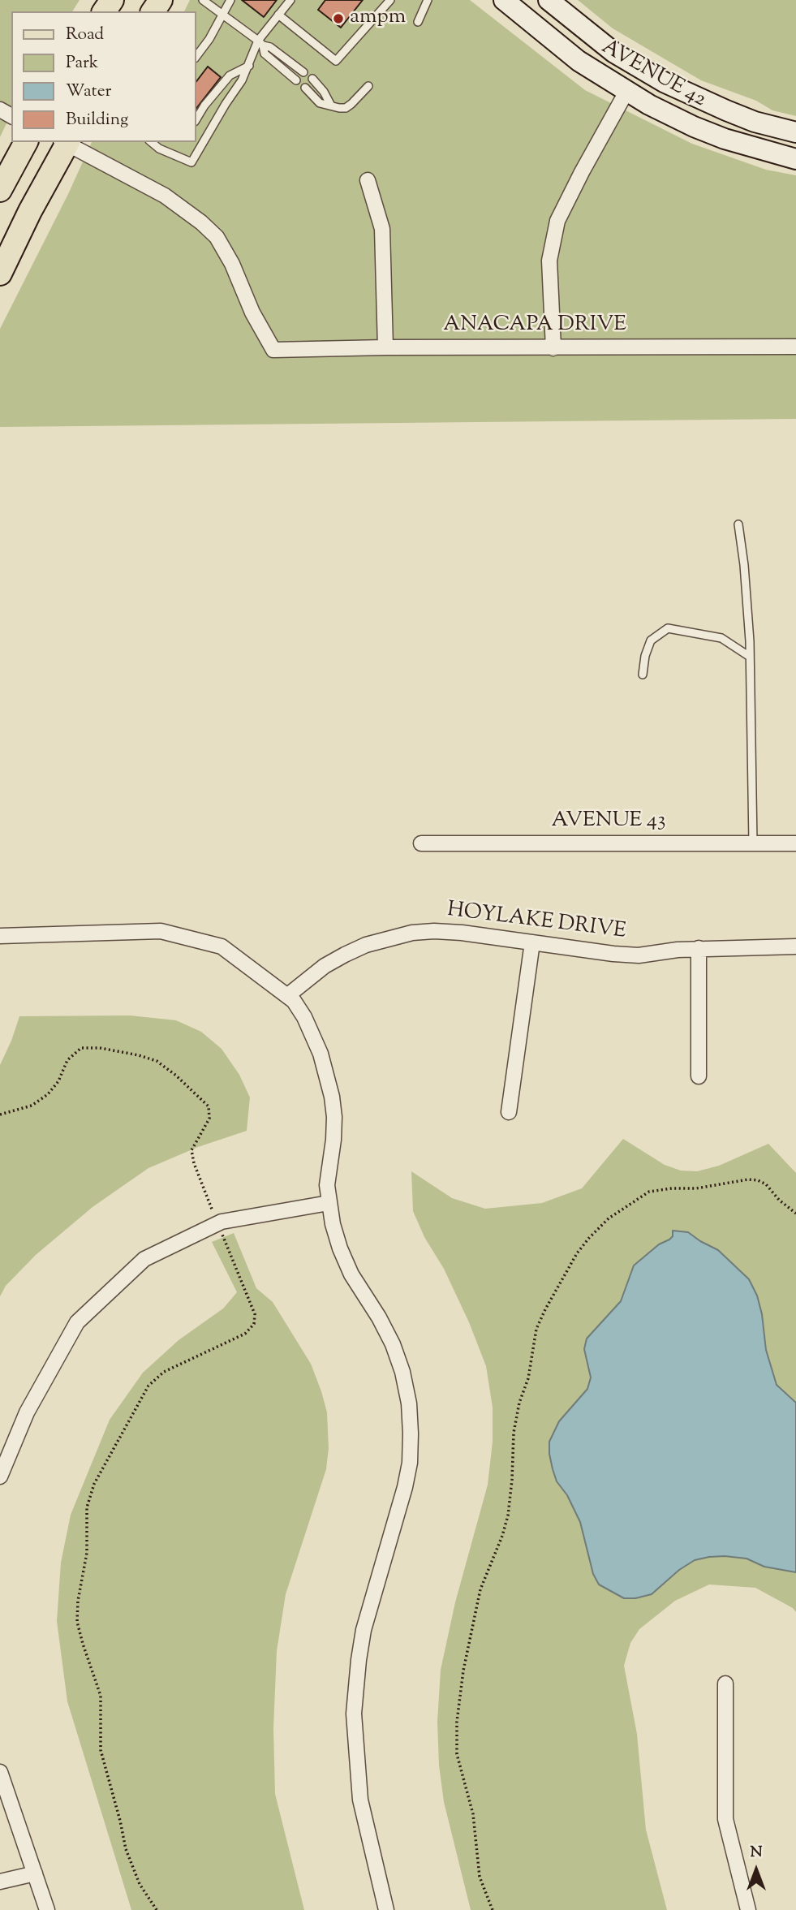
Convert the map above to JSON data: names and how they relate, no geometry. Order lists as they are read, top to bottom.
{
  "streets": {
    "street": [
      "AVENUE 42",
      "ANACAPA DRIVE",
      "AVENUE 43",
      "HOYLAKE DRIVE"
    ]
  },
  "places": ["ampm"],
  "legend": [
    "Road",
    "Park",
    "Water",
    "Building"
  ],
  "north": "top"
}
